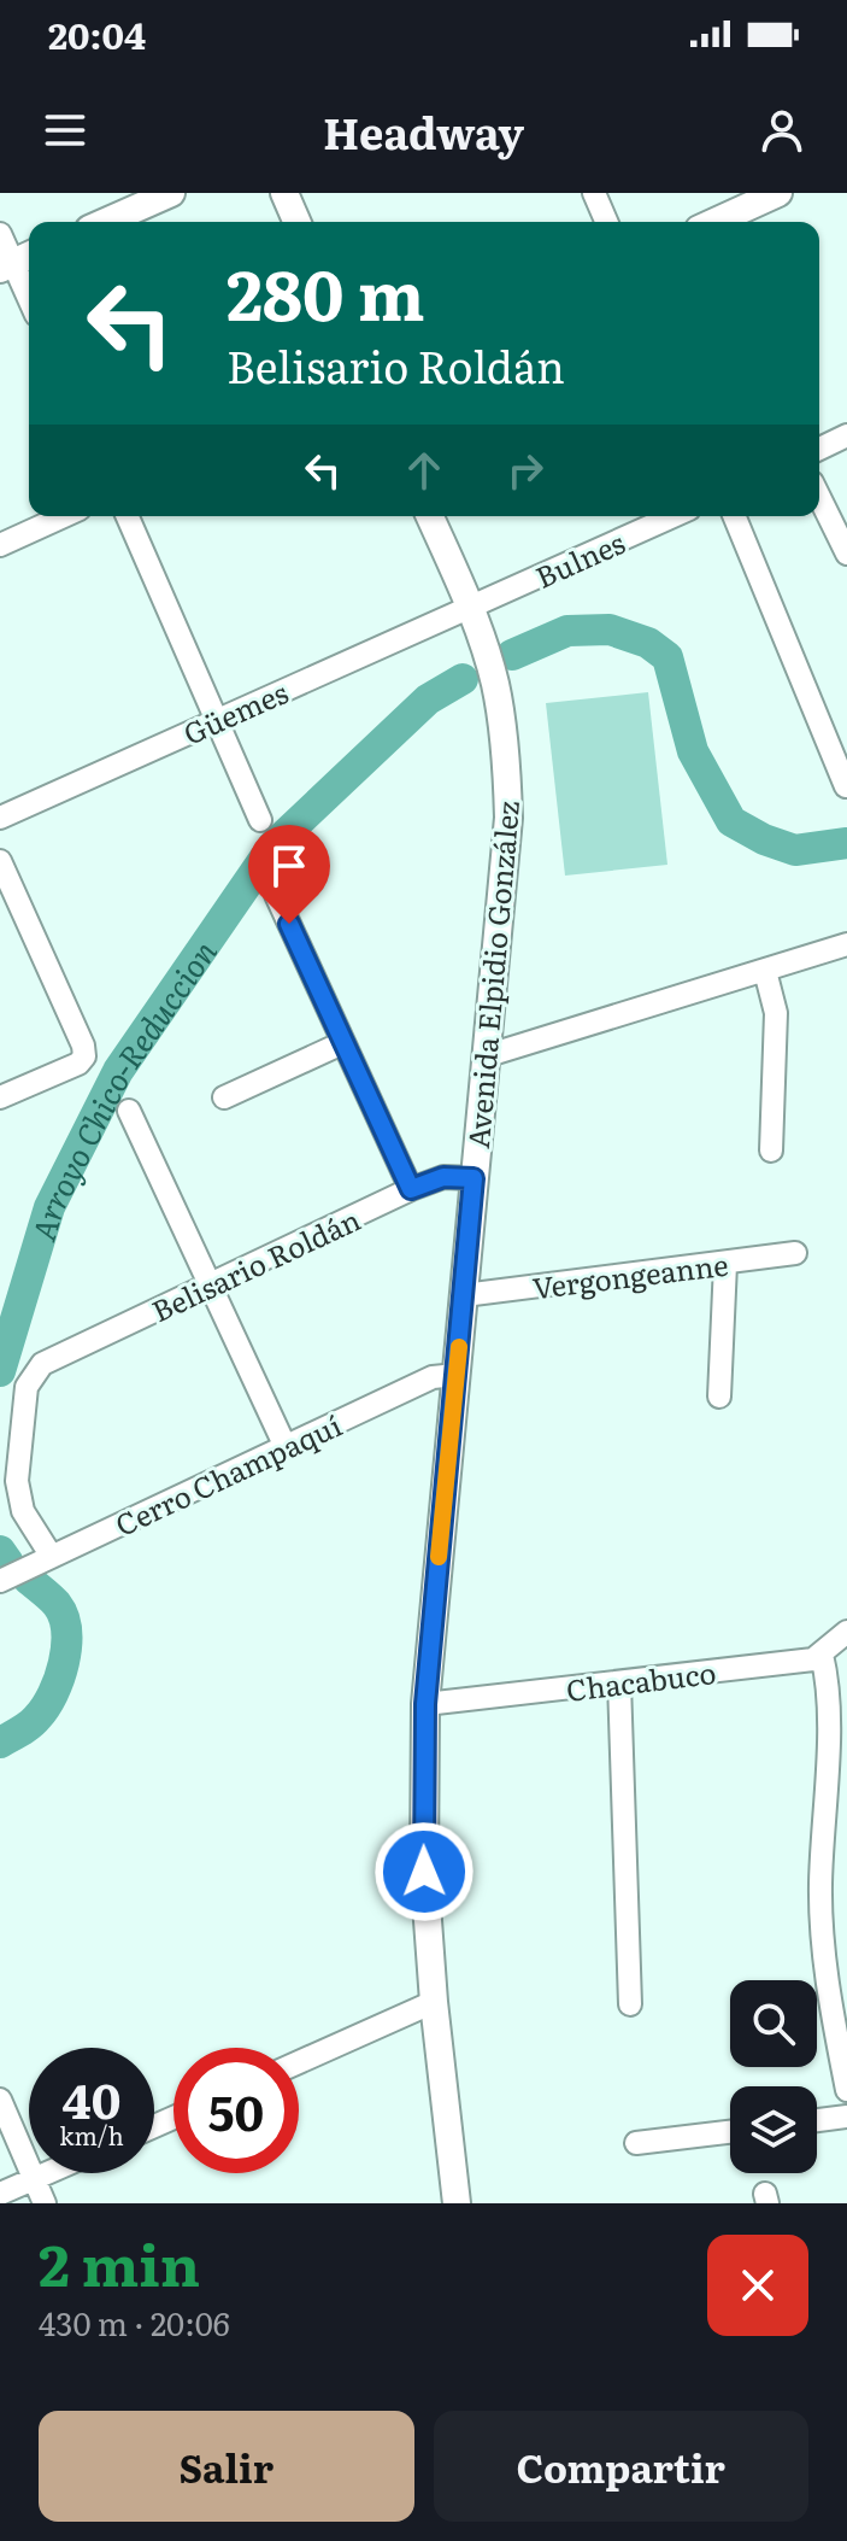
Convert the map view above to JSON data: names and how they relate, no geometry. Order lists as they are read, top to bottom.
{
  "streets": {
    "main road": ["Avenida Elpidio González"],
    "street": [
      "Bulnes",
      "Güemes",
      "Belisario Roldán",
      "Vergongeanne",
      "Cerro Champaquí",
      "Chacabuco"
    ]
  },
  "crossings": [
    ["Bulnes", "Güemes"],
    ["Bulnes", "Avenida Elpidio González"],
    ["Güemes", "Avenida Elpidio González"],
    ["Avenida Elpidio González", "Belisario Roldán"],
    ["Avenida Elpidio González", "Vergongeanne"],
    ["Avenida Elpidio González", "Cerro Champaquí"],
    ["Avenida Elpidio González", "Chacabuco"],
    ["Belisario Roldán", "Cerro Champaquí"]
  ],
  "water": ["Arroyo Chico-Reduccion"],
  "page": {
    "status": "20:04",
    "header": "Headway",
    "turn": ["280 m", "Belisario Roldán"],
    "speed": "40 km/h",
    "limit": "50",
    "heading": ["2 min", "430 m · 20:06"],
    "buttons": ["Salir", "Compartir"]
  }
}
